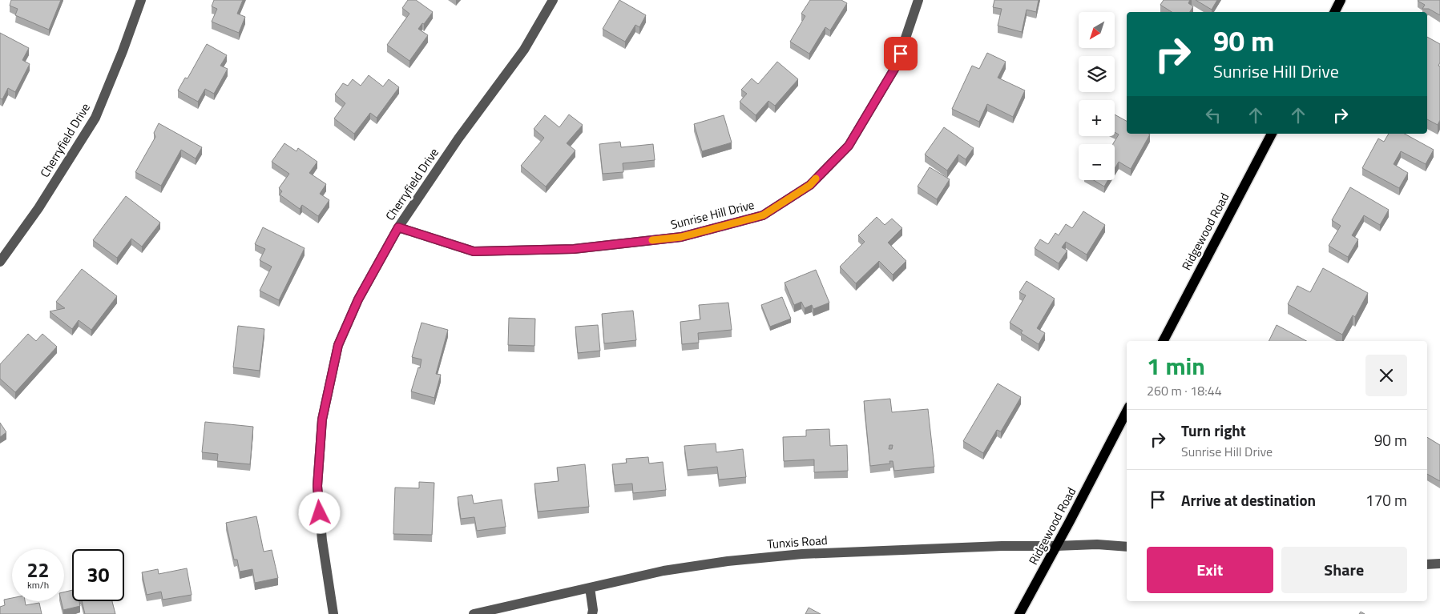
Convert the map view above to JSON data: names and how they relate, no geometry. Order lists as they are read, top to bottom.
{
  "streets": {
    "main road": ["Ridgewood Road"],
    "street": ["Cherryfield Drive", "Sunrise Hill Drive", "Tunxis Road"]
  },
  "crossings": [
    ["Cherryfield Drive", "Sunrise Hill Drive"],
    ["Ridgewood Road", "Tunxis Road"]
  ],
  "north": "bottom left",
  "page": {
    "map_buttons": ["+", "−"],
    "turn": ["90 m", "Sunrise Hill Drive"],
    "heading": ["1 min", "260 m · 18:44"],
    "list": [
      {
        "name": "Turn right",
        "note": "Sunrise Hill Drive",
        "value": "90 m"
      },
      {
        "name": "Arrive at destination",
        "value": "170 m"
      }
    ],
    "buttons": ["Exit", "Share"],
    "speed": "22 km/h",
    "limit": "30"
  }
}
